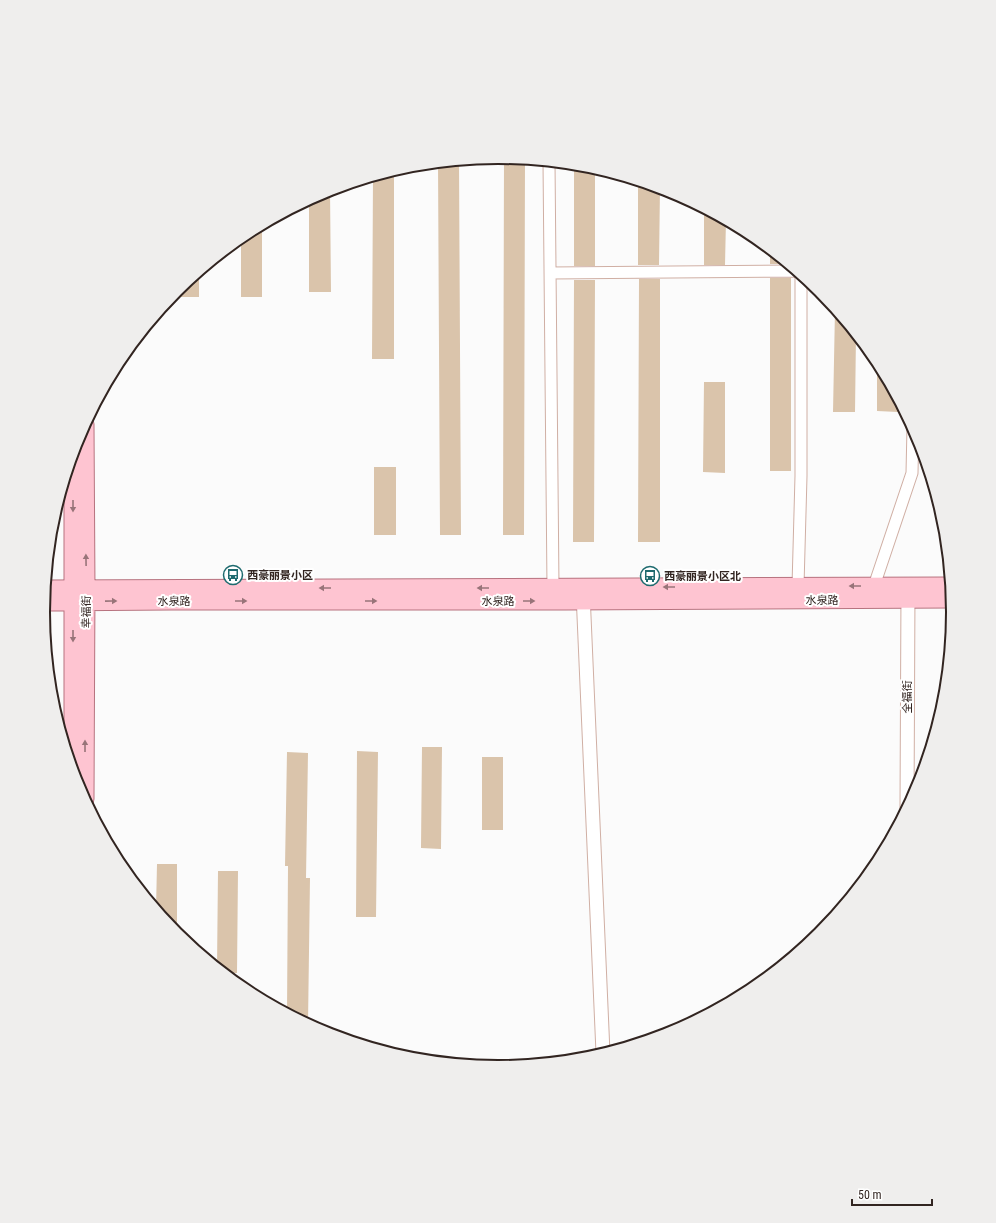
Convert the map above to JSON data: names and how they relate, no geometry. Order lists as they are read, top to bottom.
{
  "streets": {
    "main road": ["水泉路", "幸福街"],
    "street": ["全福街"]
  },
  "crossings": [
    ["水泉路", "幸福街"],
    ["水泉路", "全福街"]
  ],
  "places": {
    "bus stop": ["西豪丽景小区", "西豪丽景小区北"]
  },
  "scale_bar": "50 m"
}
